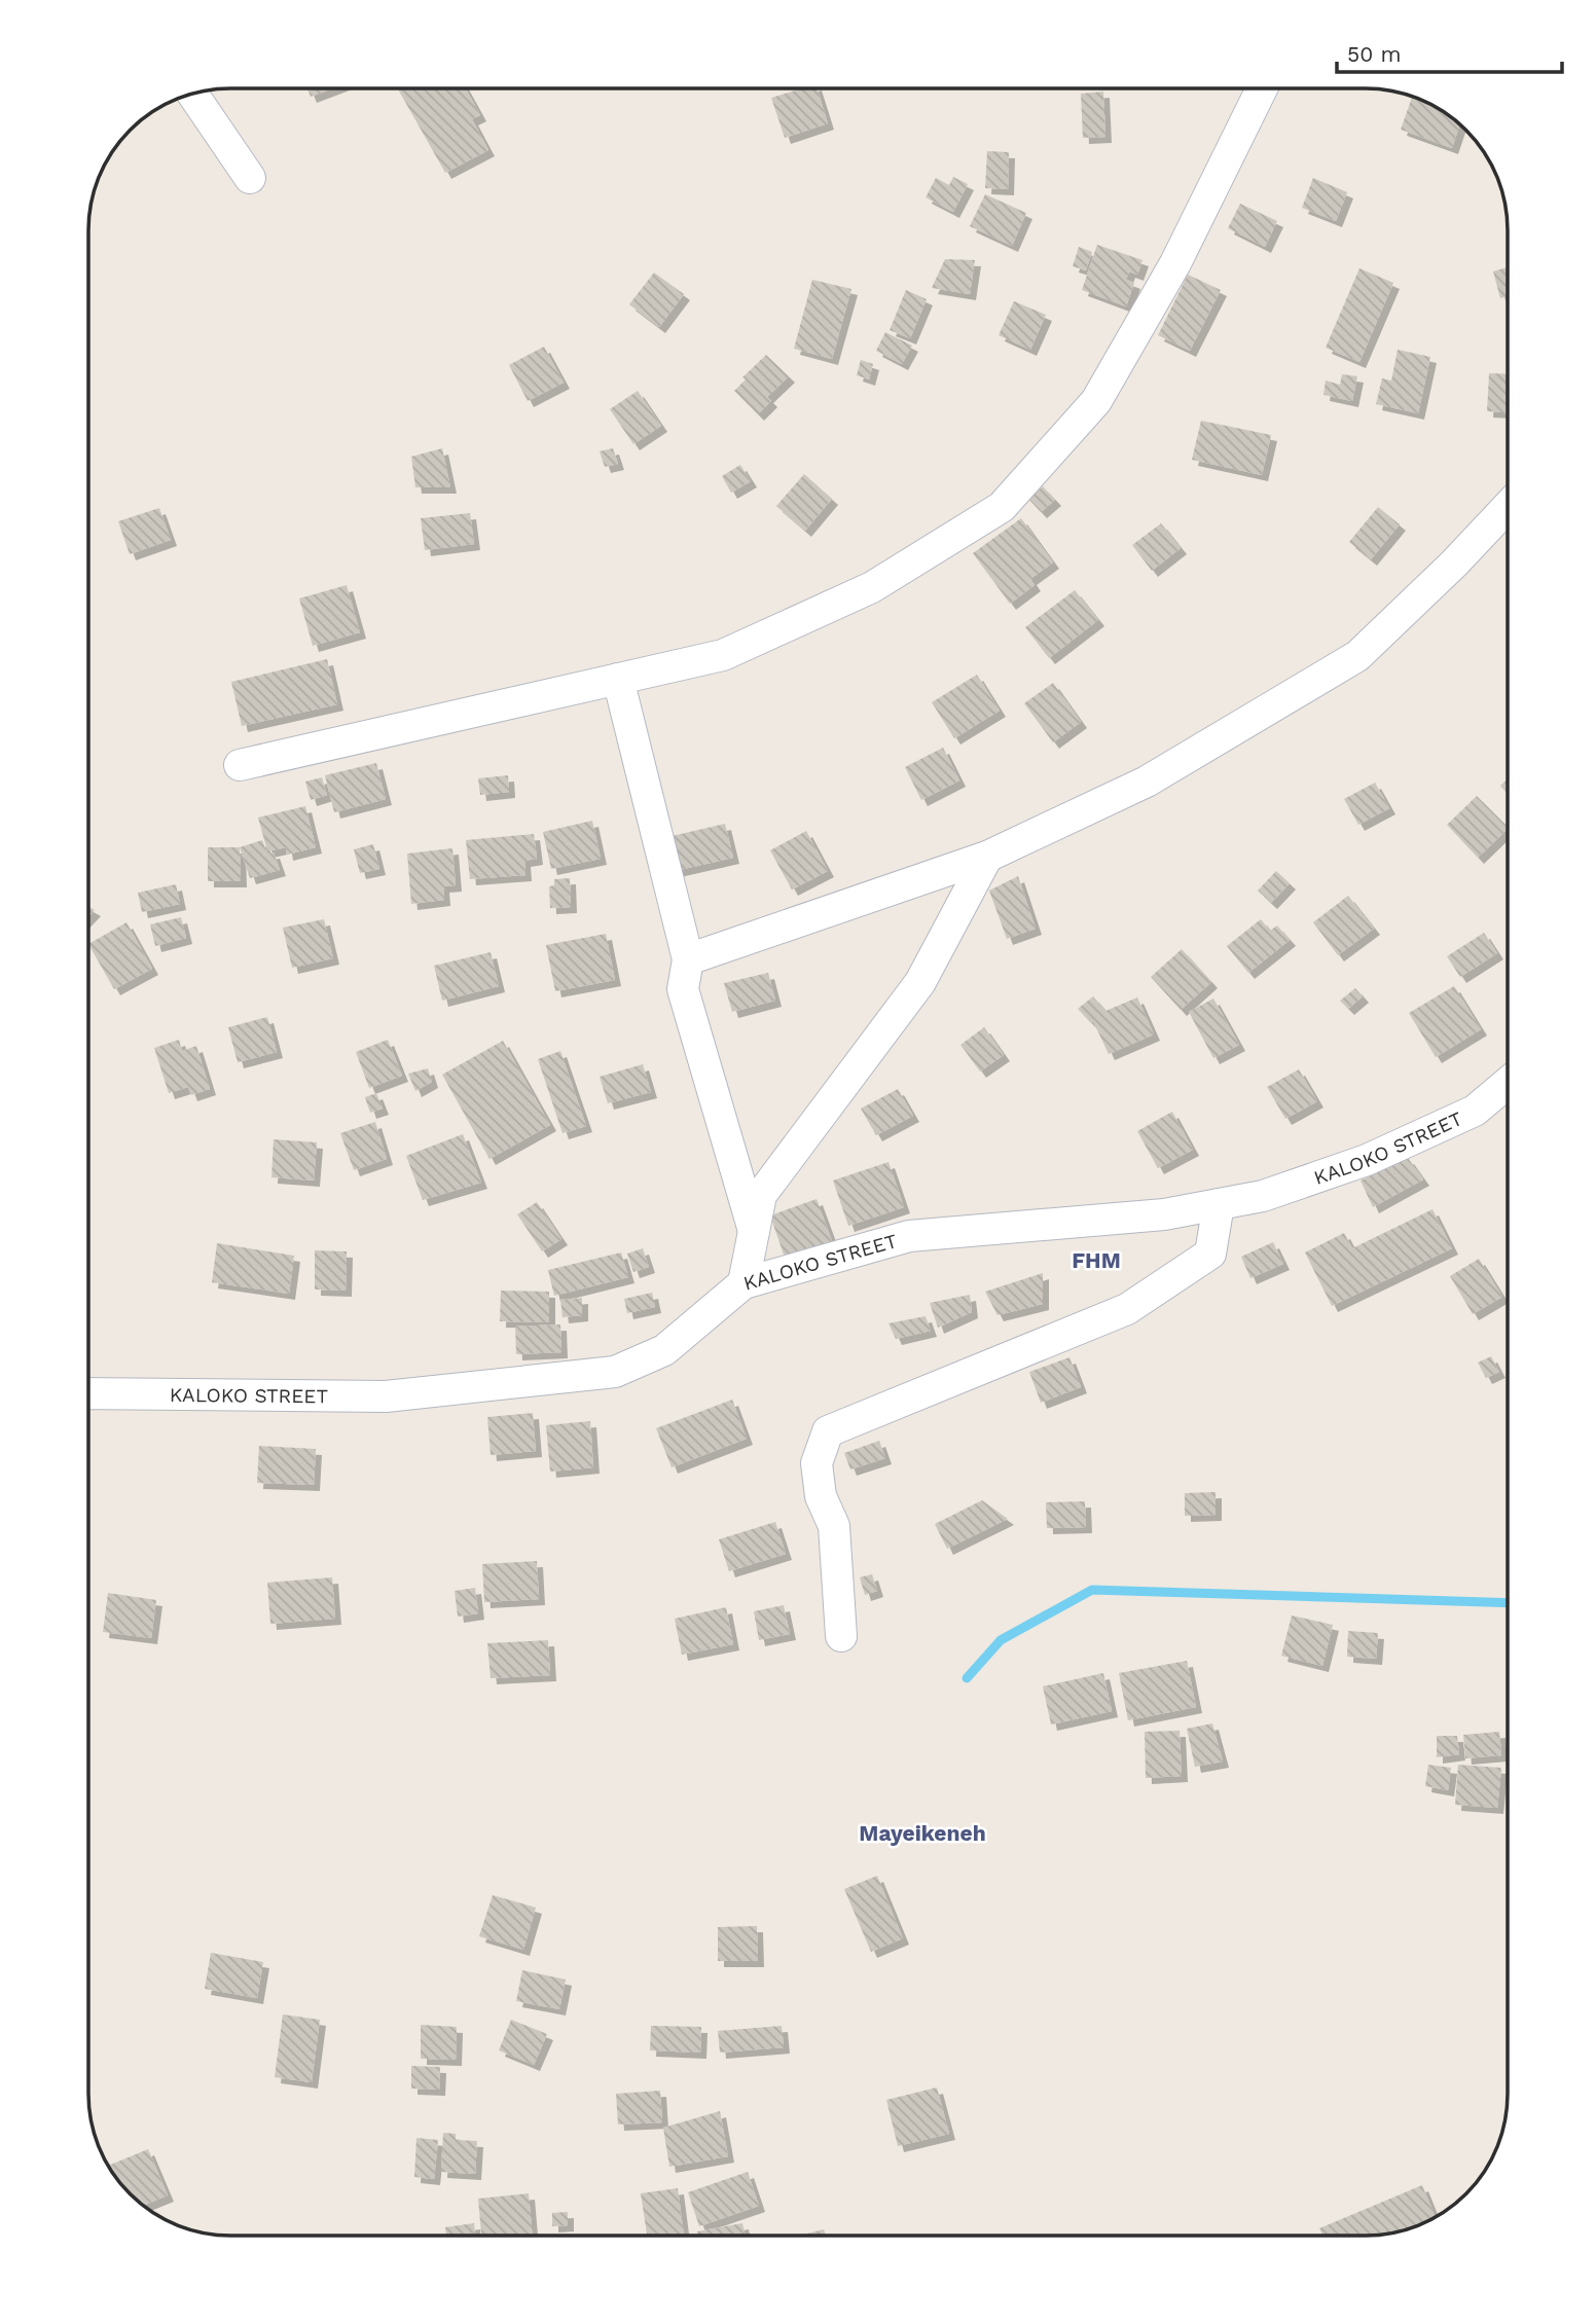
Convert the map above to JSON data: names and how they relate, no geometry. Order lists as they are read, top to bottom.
{
  "streets": {
    "street": ["KALOKO STREET"]
  },
  "districts": ["FHM", "Mayeikeneh"],
  "scale_bar": "50 m"
}
